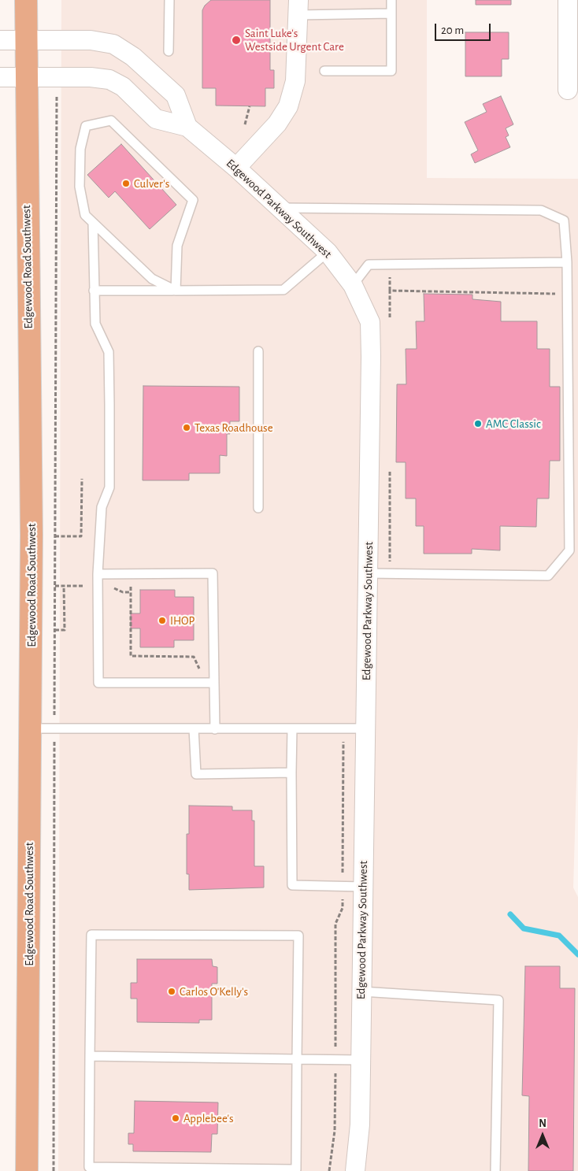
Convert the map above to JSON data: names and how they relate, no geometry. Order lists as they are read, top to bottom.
{
  "streets": {
    "main road": ["Edgewood Road Southwest"],
    "street": ["Edgewood Parkway Southwest"]
  },
  "crossings": [
    ["Edgewood Parkway Southwest", "Edgewood Road Southwest"]
  ],
  "places": [
    "Saint Luke's Westside Urgent Care",
    "Culver's",
    "AMC Classic",
    "Texas Roadhouse",
    "IHOP",
    "Carlos O'Kelly's",
    "Applebee's"
  ],
  "scale_bar": "20 m",
  "north": "top"
}
